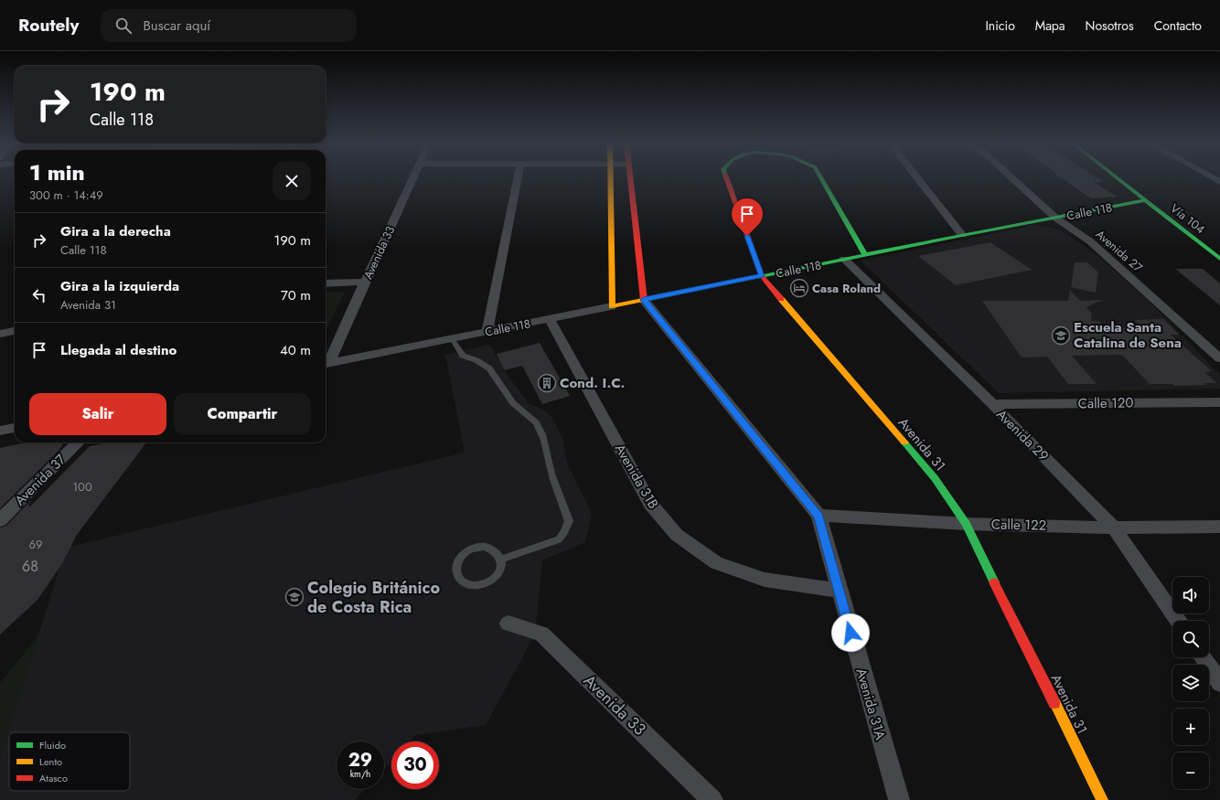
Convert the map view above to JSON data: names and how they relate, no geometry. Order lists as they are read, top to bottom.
{
  "streets": {
    "street": [
      "Calle 118",
      "Vía 104",
      "Avenida 27",
      "Avenida 33",
      "Calle 120",
      "Avenida 29",
      "Avenida 31",
      "Avenida 31B",
      "Avenida 37",
      "Calle 122",
      "Avenida 31A"
    ]
  },
  "crossings": [
    ["Calle 118", "Vía 104"],
    ["Calle 118", "Avenida 27"],
    ["Calle 118", "Avenida 33"],
    ["Calle 118", "Avenida 29"],
    ["Calle 118", "Avenida 31"],
    ["Calle 118", "Avenida 31B"],
    ["Calle 118", "Avenida 31A"],
    ["Calle 120", "Avenida 29"],
    ["Avenida 29", "Calle 122"],
    ["Avenida 31", "Calle 122"],
    ["Avenida 31B", "Avenida 31A"],
    ["Calle 122", "Avenida 31A"]
  ],
  "places": {
    "hotel": ["Casa Roland"],
    "school or university": ["Escuela Santa Catalina de Sena", "Colegio Británico de Costa Rica"],
    "building": ["Cond. I.C."]
  },
  "house_numbers": ["100", "69", "68"],
  "legend": ["Fluido", "Lento", "Atasco"],
  "page": {
    "header": "Routely",
    "search": "Buscar aquí",
    "nav": [
      "Inicio",
      "Mapa",
      "Nosotros",
      "Contacto"
    ],
    "turn": ["190 m", "Calle 118"],
    "heading": ["1 min", "300 m · 14:49"],
    "list": [
      {
        "name": "Gira a la derecha",
        "note": "Calle 118",
        "value": "190 m"
      },
      {
        "name": "Gira a la izquierda",
        "note": "Avenida 31",
        "value": "70 m"
      },
      {
        "name": "Llegada al destino",
        "value": "40 m"
      }
    ],
    "buttons": ["Salir", "Compartir"],
    "map_buttons": ["+", "−"],
    "speed": "29 km/h",
    "limit": "30"
  }
}
